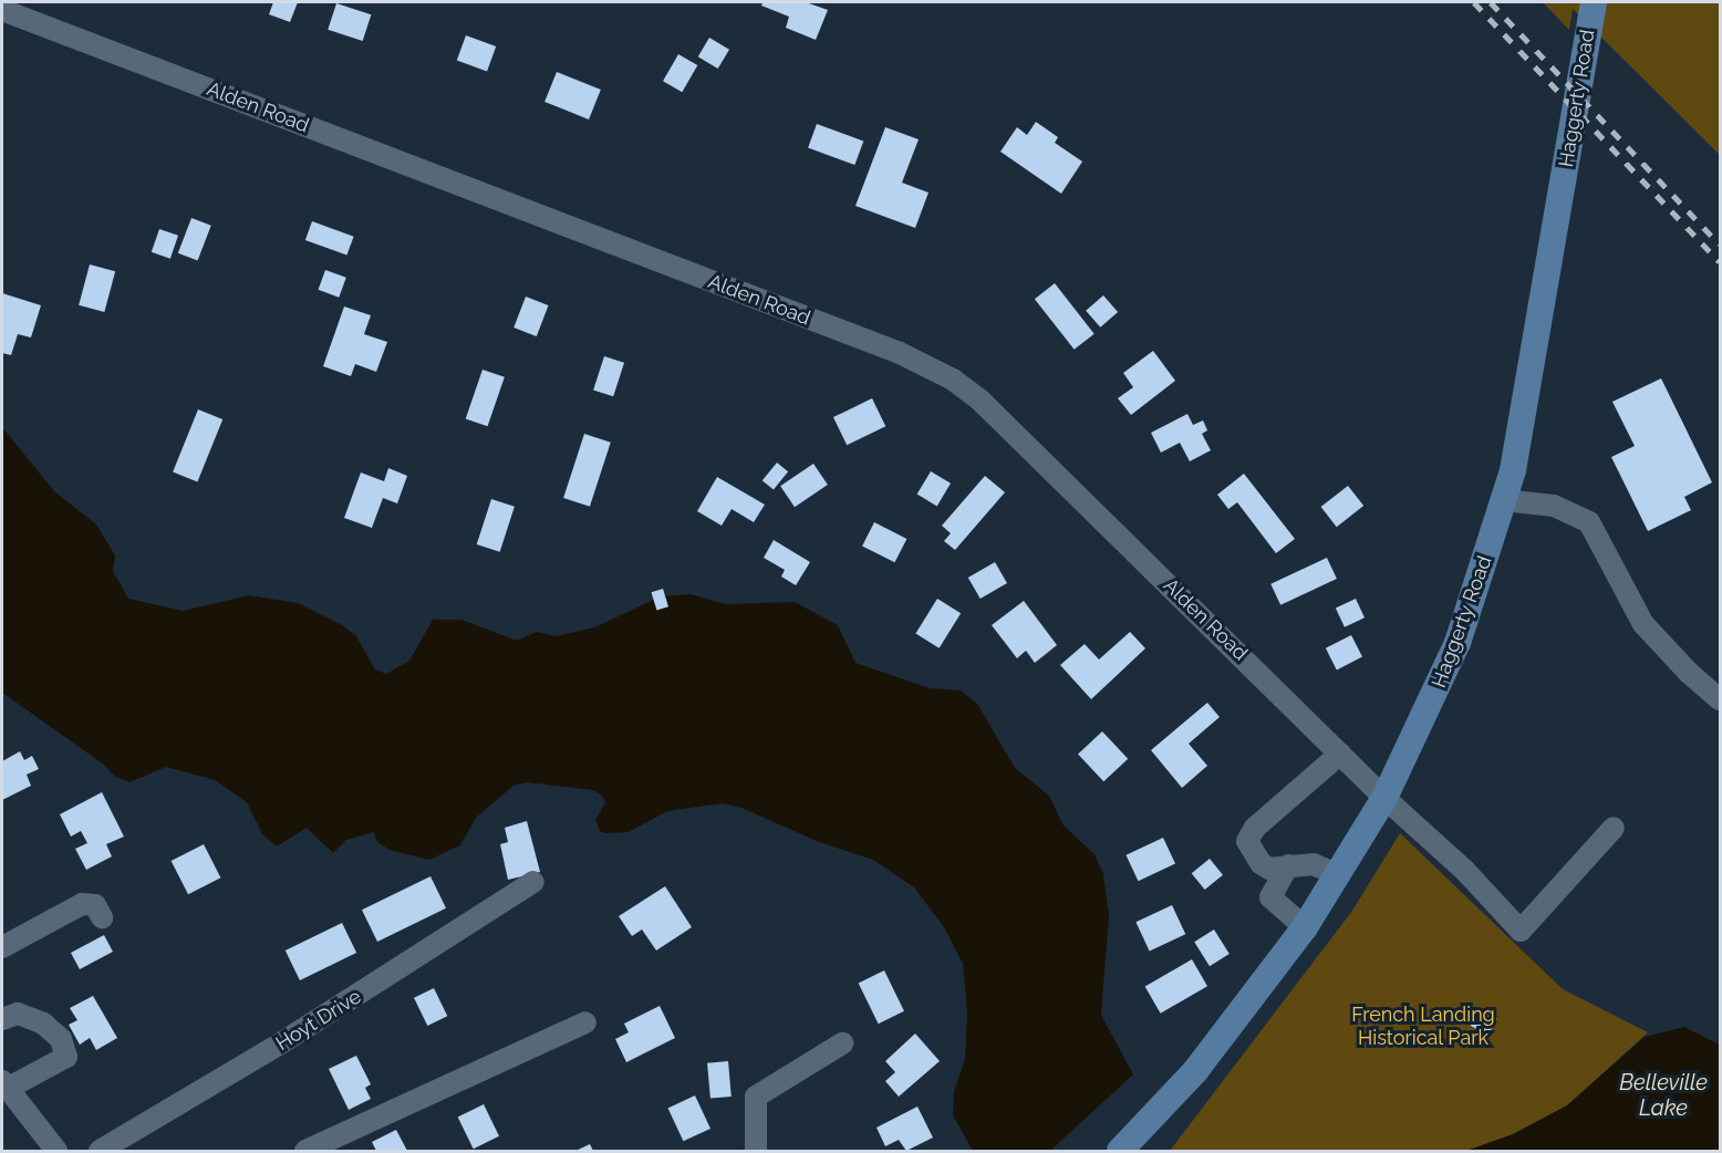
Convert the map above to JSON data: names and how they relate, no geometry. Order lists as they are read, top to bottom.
{
  "streets": {
    "main road": ["Haggerty Road"],
    "street": ["Alden Road", "Hoyt Drive"]
  },
  "crossings": [
    ["Haggerty Road", "Alden Road"]
  ],
  "water": ["Belleville Lake"],
  "parks": ["French Landing Historical Park"]
}
